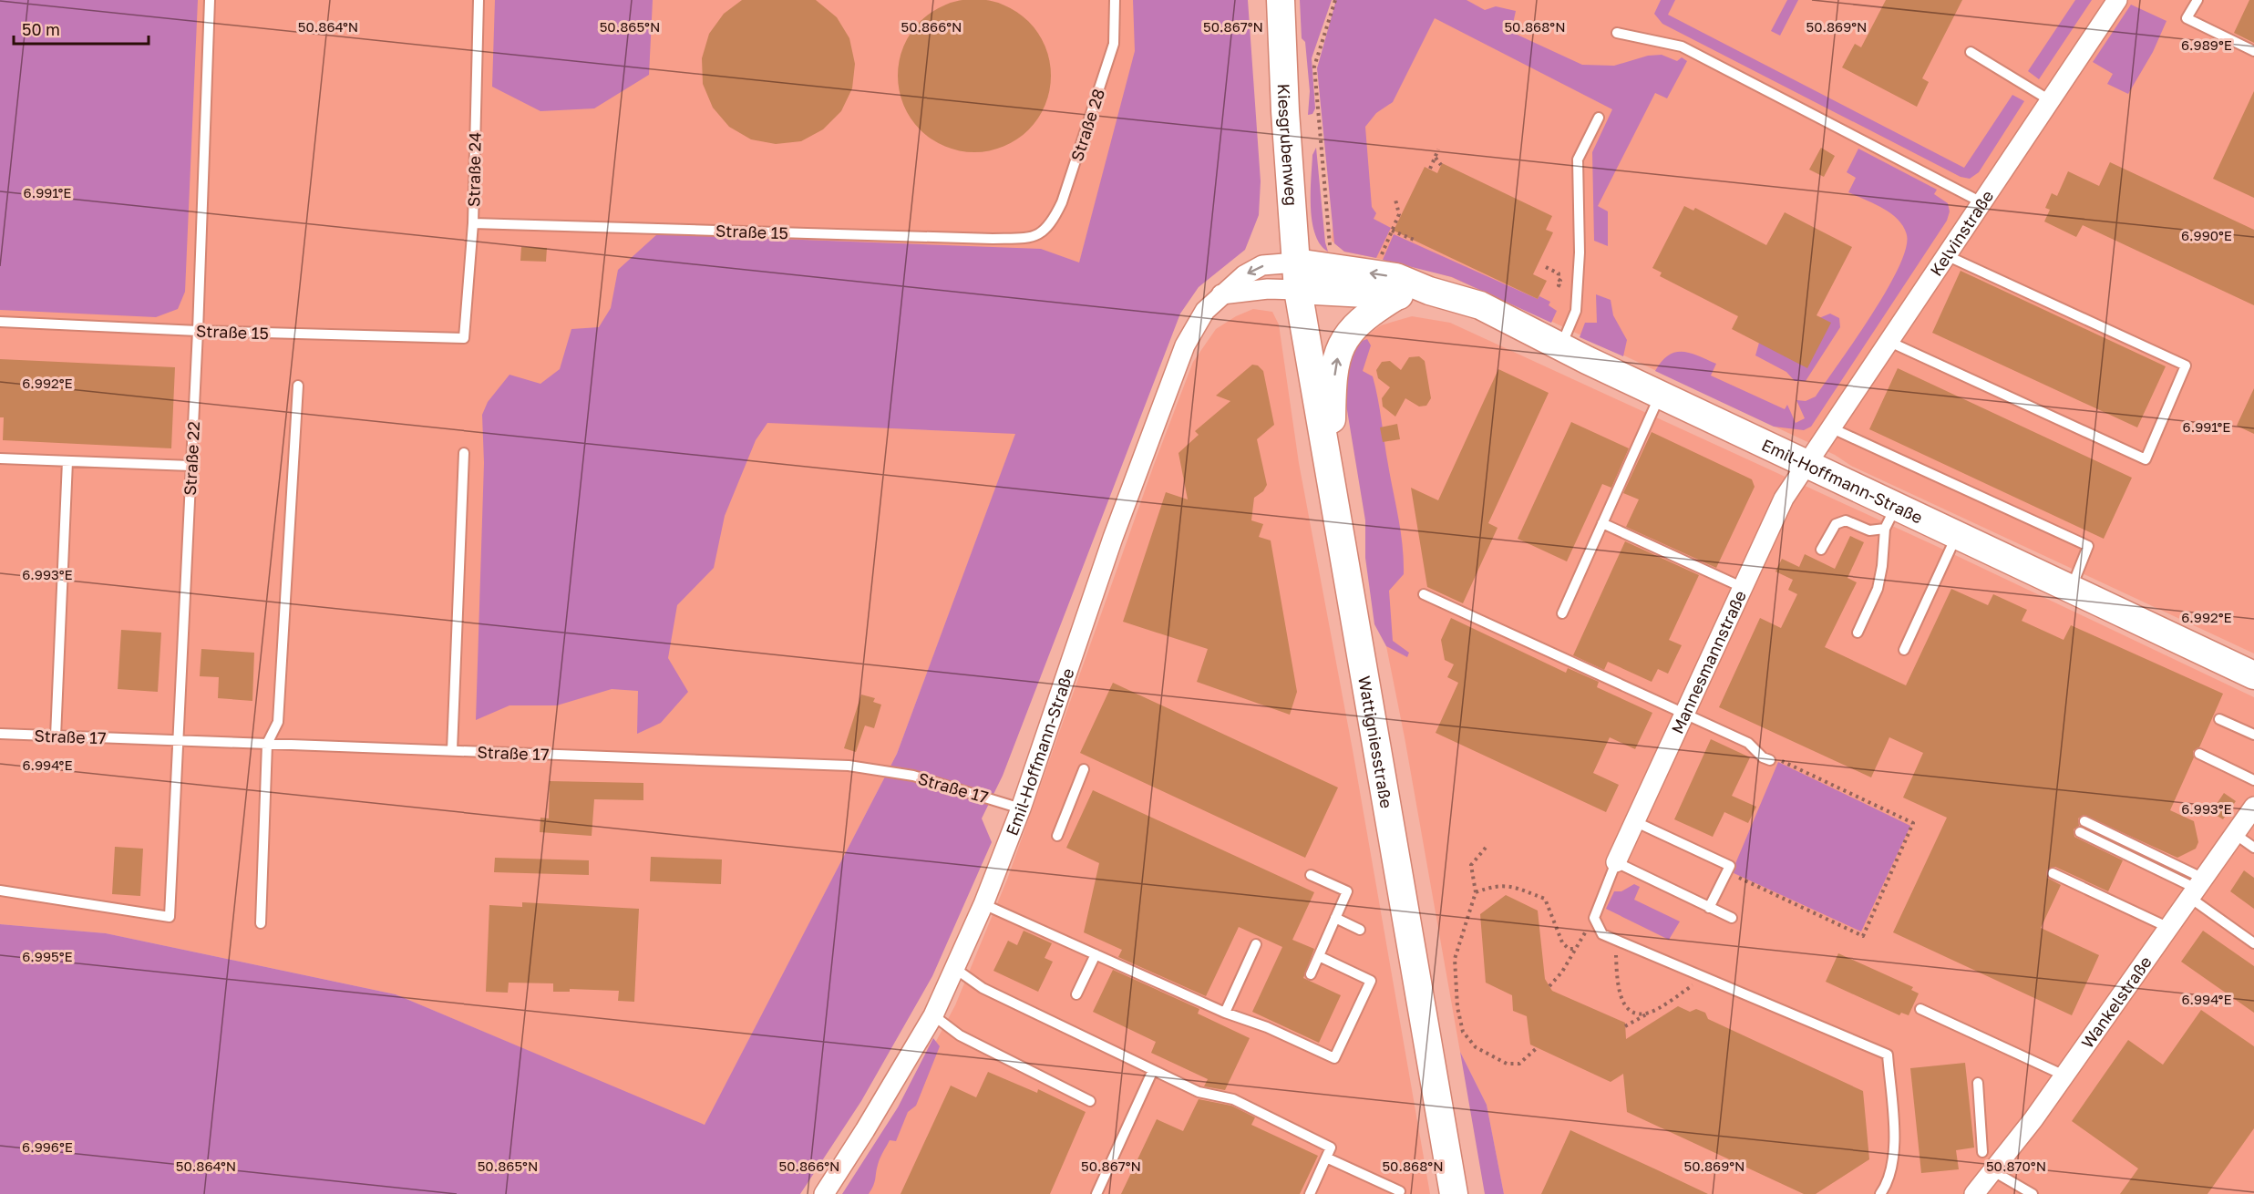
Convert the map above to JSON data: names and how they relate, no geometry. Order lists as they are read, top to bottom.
{
  "streets": {
    "street": [
      "Kiesgrubenweg",
      "Kelvinstraße",
      "Emil-Hoffmann-Straße",
      "Mannesmannstraße",
      "Wattigniesstraße",
      "Wankelstraße"
    ],
    "lane": [
      "Straße 28",
      "Straße 24",
      "Straße 15",
      "Straße 22",
      "Straße 17"
    ]
  },
  "crossings": [
    ["Straße 28", "Straße 15"],
    ["Kiesgrubenweg", "Emil-Hoffmann-Straße"],
    ["Kiesgrubenweg", "Wattigniesstraße"],
    ["Straße 24", "Straße 15"],
    ["Straße 15", "Straße 22"],
    ["Kelvinstraße", "Emil-Hoffmann-Straße"],
    ["Kelvinstraße", "Mannesmannstraße"],
    ["Straße 22", "Straße 17"],
    ["Emil-Hoffmann-Straße", "Mannesmannstraße"],
    ["Emil-Hoffmann-Straße", "Straße 17"],
    ["Emil-Hoffmann-Straße", "Wattigniesstraße"]
  ],
  "scale_bar": "50 m",
  "coordinates": [
    "50.864°N",
    "50.865°N",
    "50.866°N",
    "50.867°N",
    "50.868°N",
    "50.869°N",
    "6.989°E",
    "6.991°E",
    "6.990°E",
    "6.992°E",
    "6.993°E",
    "6.994°E",
    "6.995°E",
    "6.996°E",
    "50.870°N"
  ]
}
